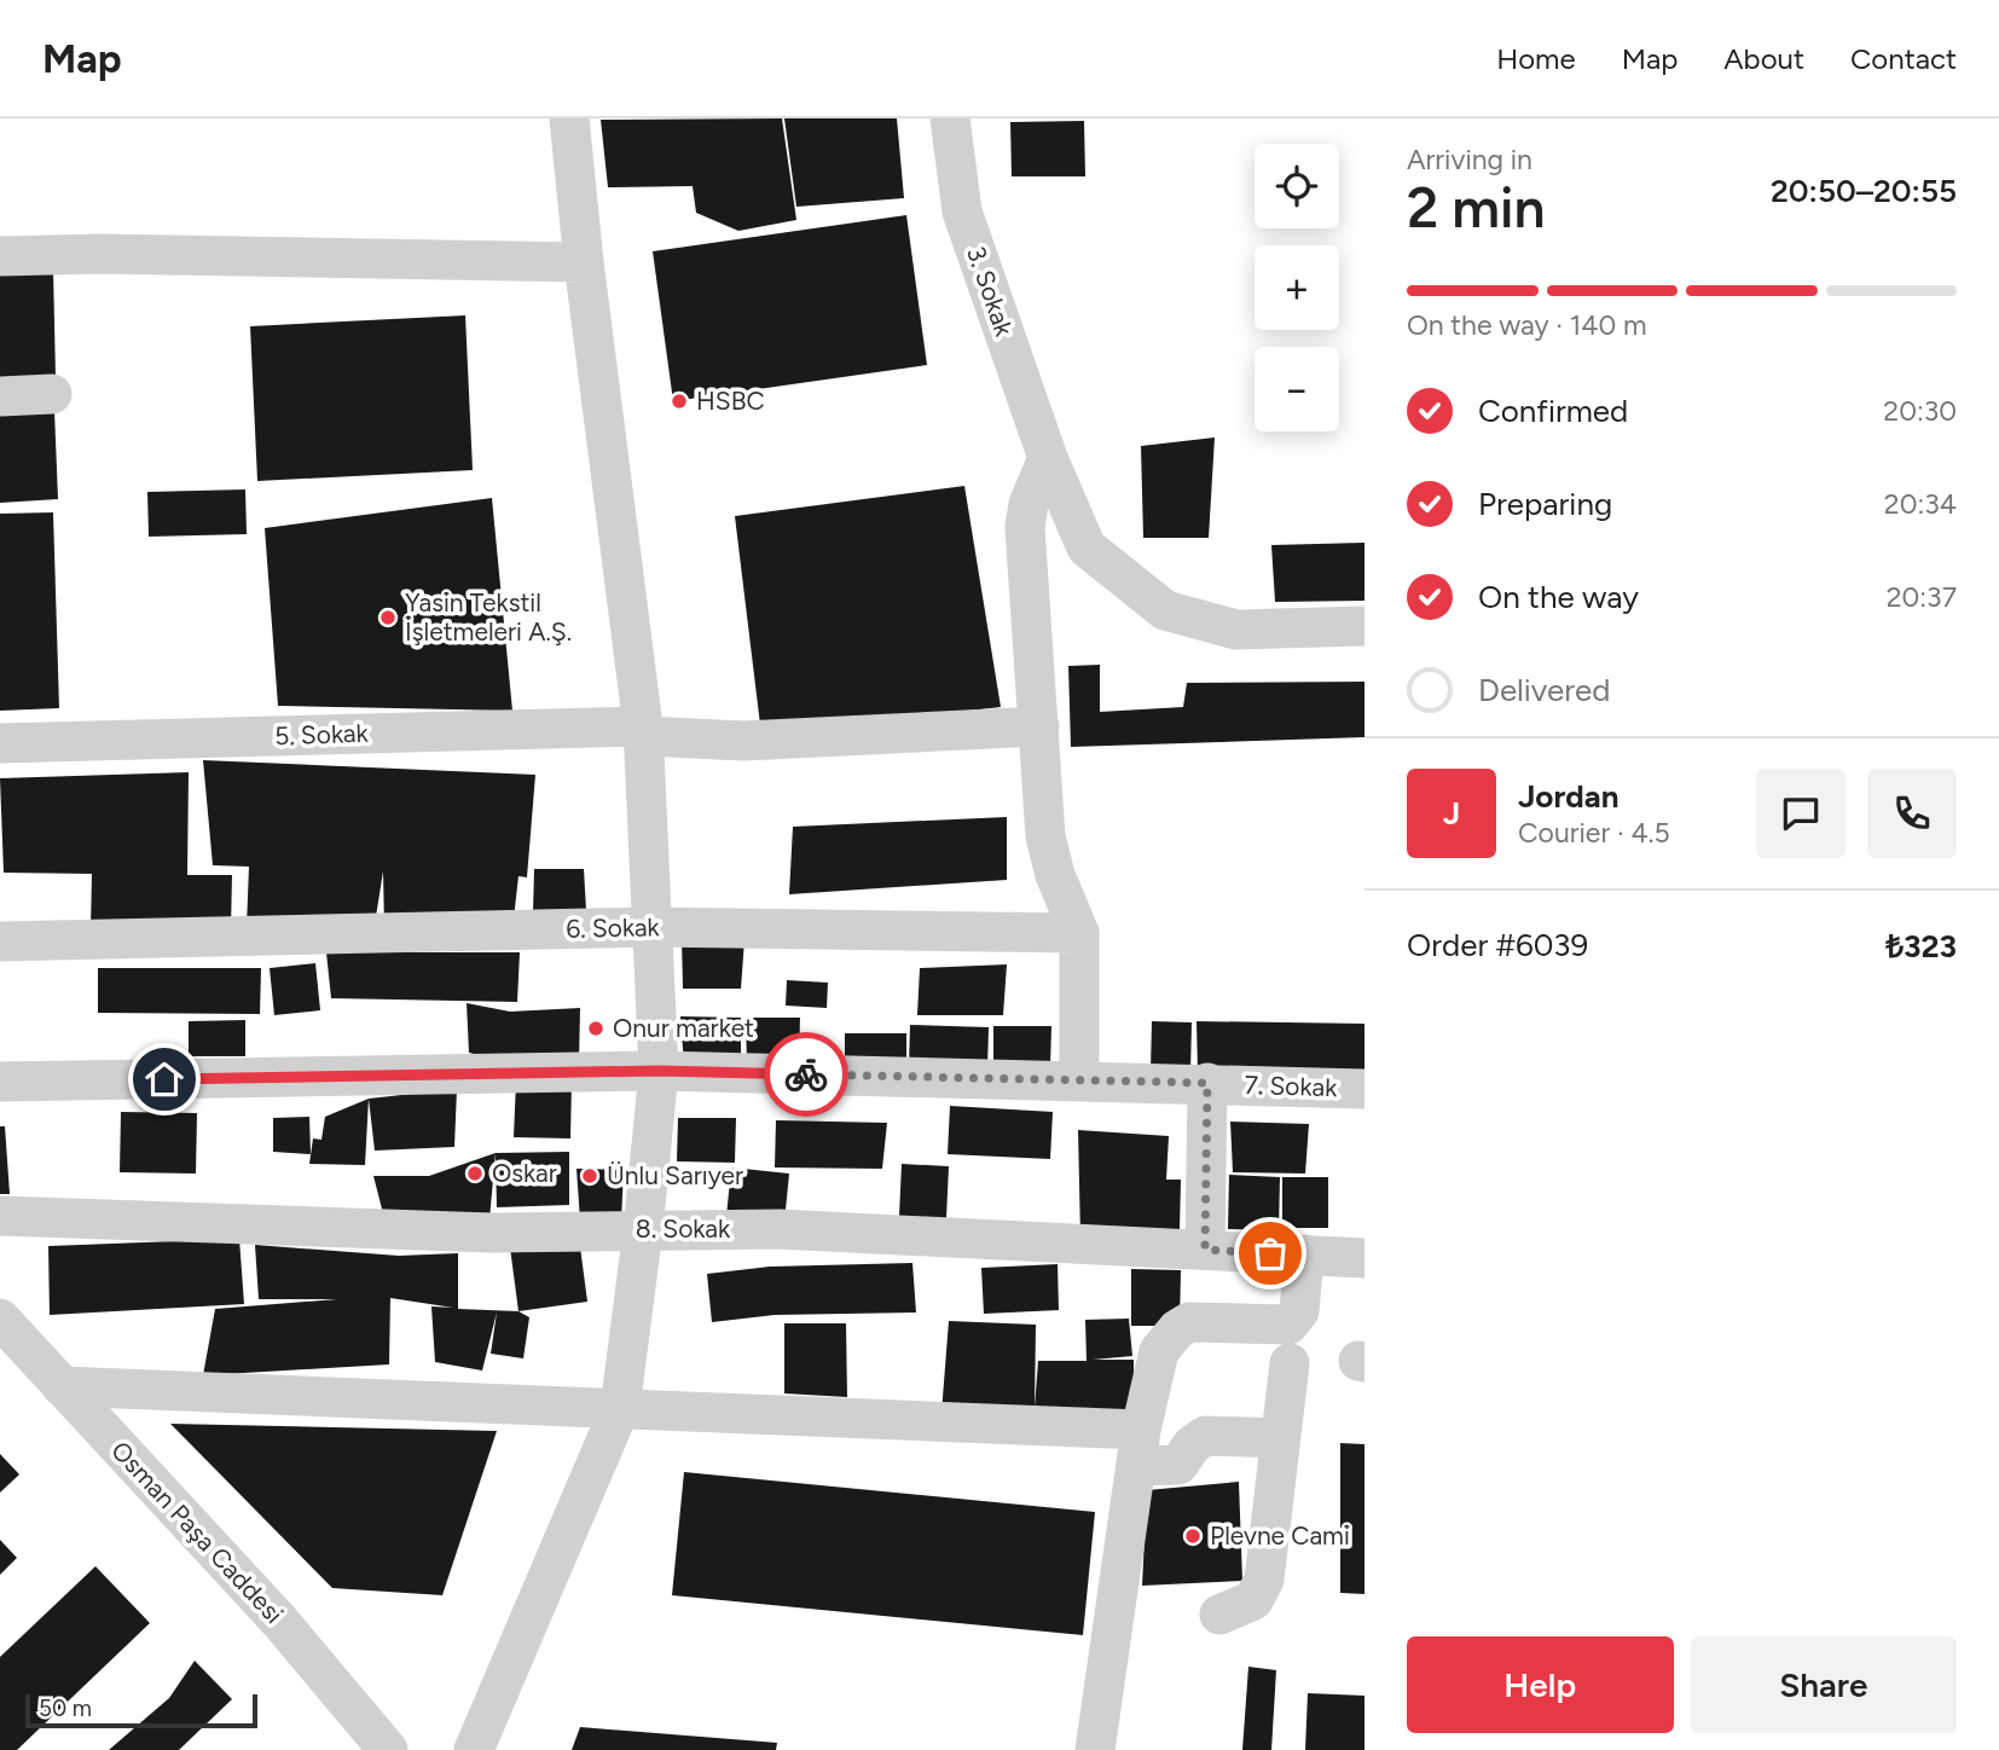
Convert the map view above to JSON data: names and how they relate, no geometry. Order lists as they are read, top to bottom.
{
  "streets": {
    "street": [
      "3. Sokak",
      "5. Sokak",
      "6. Sokak",
      "7. Sokak",
      "8. Sokak",
      "Osman Paşa Caddesi"
    ]
  },
  "places": [
    "HSBC",
    "Yasin Tekstil İşletmeleri A.Ş.",
    "Onur market",
    "Oskar",
    "Ünlu Sarıyer",
    "Plevne Cami"
  ],
  "scale_bar": "50 m",
  "page": {
    "header": "Map",
    "nav": [
      "Home",
      "Map",
      "About",
      "Contact"
    ],
    "heading": ["2 min", "Arriving in", "20:50–20:55"],
    "panel": [
      "Jordan",
      "Courier · 4.5",
      "Order #6039",
      "₺323"
    ],
    "map_buttons": ["+", "−"],
    "bar": "On the way · 140 m",
    "list": [
      ["Confirmed", "20:30"],
      ["Preparing", "20:34"],
      ["On the way", "20:37"],
      "Delivered"
    ],
    "round": "J",
    "buttons": ["Help", "Share"],
    "scale": "50 m"
  }
}
